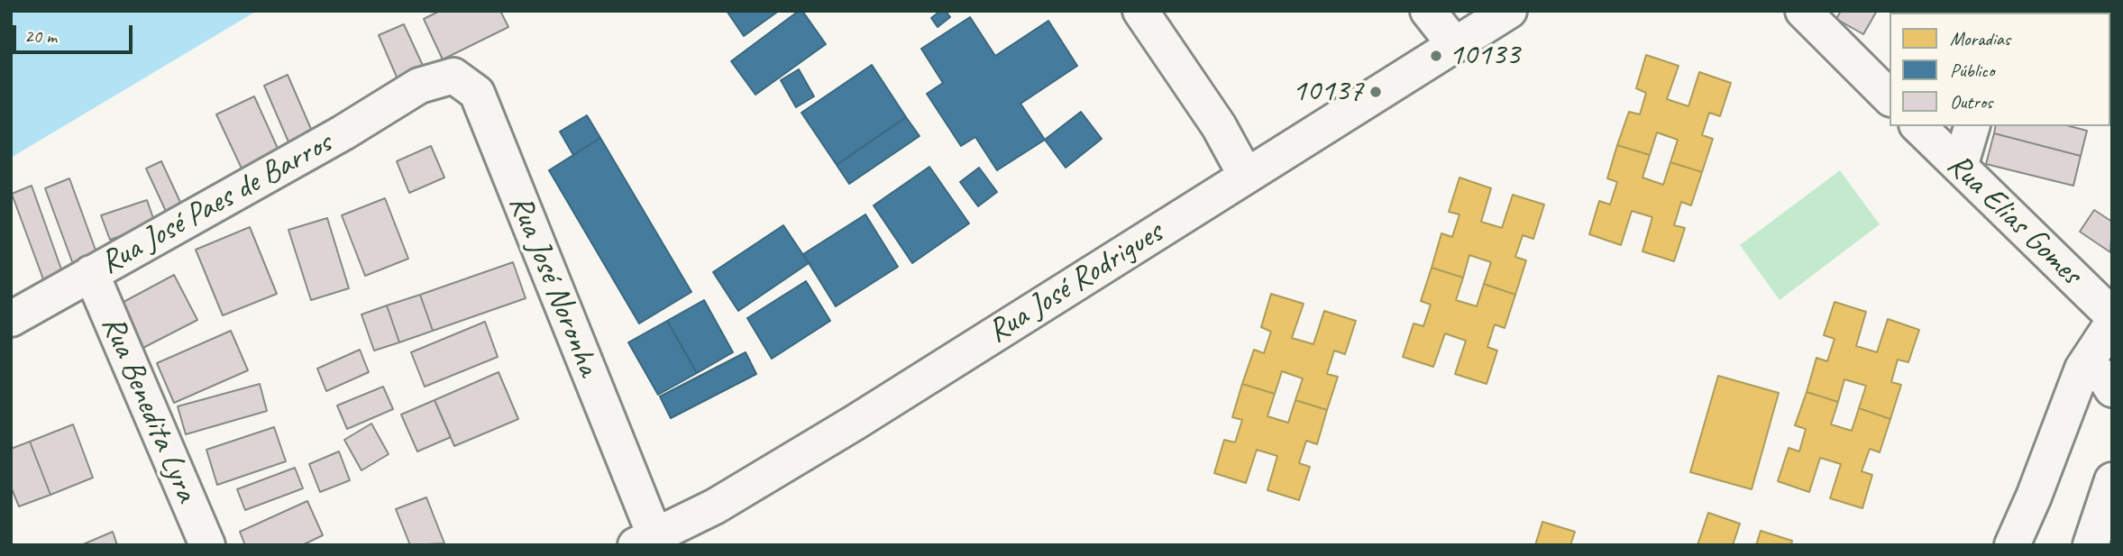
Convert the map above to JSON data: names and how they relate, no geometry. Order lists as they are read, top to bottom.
{
  "streets": {
    "street": [
      "Rua José Paes de Barros",
      "Rua Elias Gomes",
      "Rua José Rodrigues",
      "Rua José Noronha",
      "Rua Benedita Lyra"
    ]
  },
  "crossings": [
    ["Rua José Paes de Barros", "Rua José Noronha"],
    ["Rua José Paes de Barros", "Rua Benedita Lyra"],
    ["Rua José Rodrigues", "Rua José Noronha"]
  ],
  "places": ["10133", "10137"],
  "legend": ["Moradias", "Público", "Outros"],
  "scale_bar": "20 m"
}
